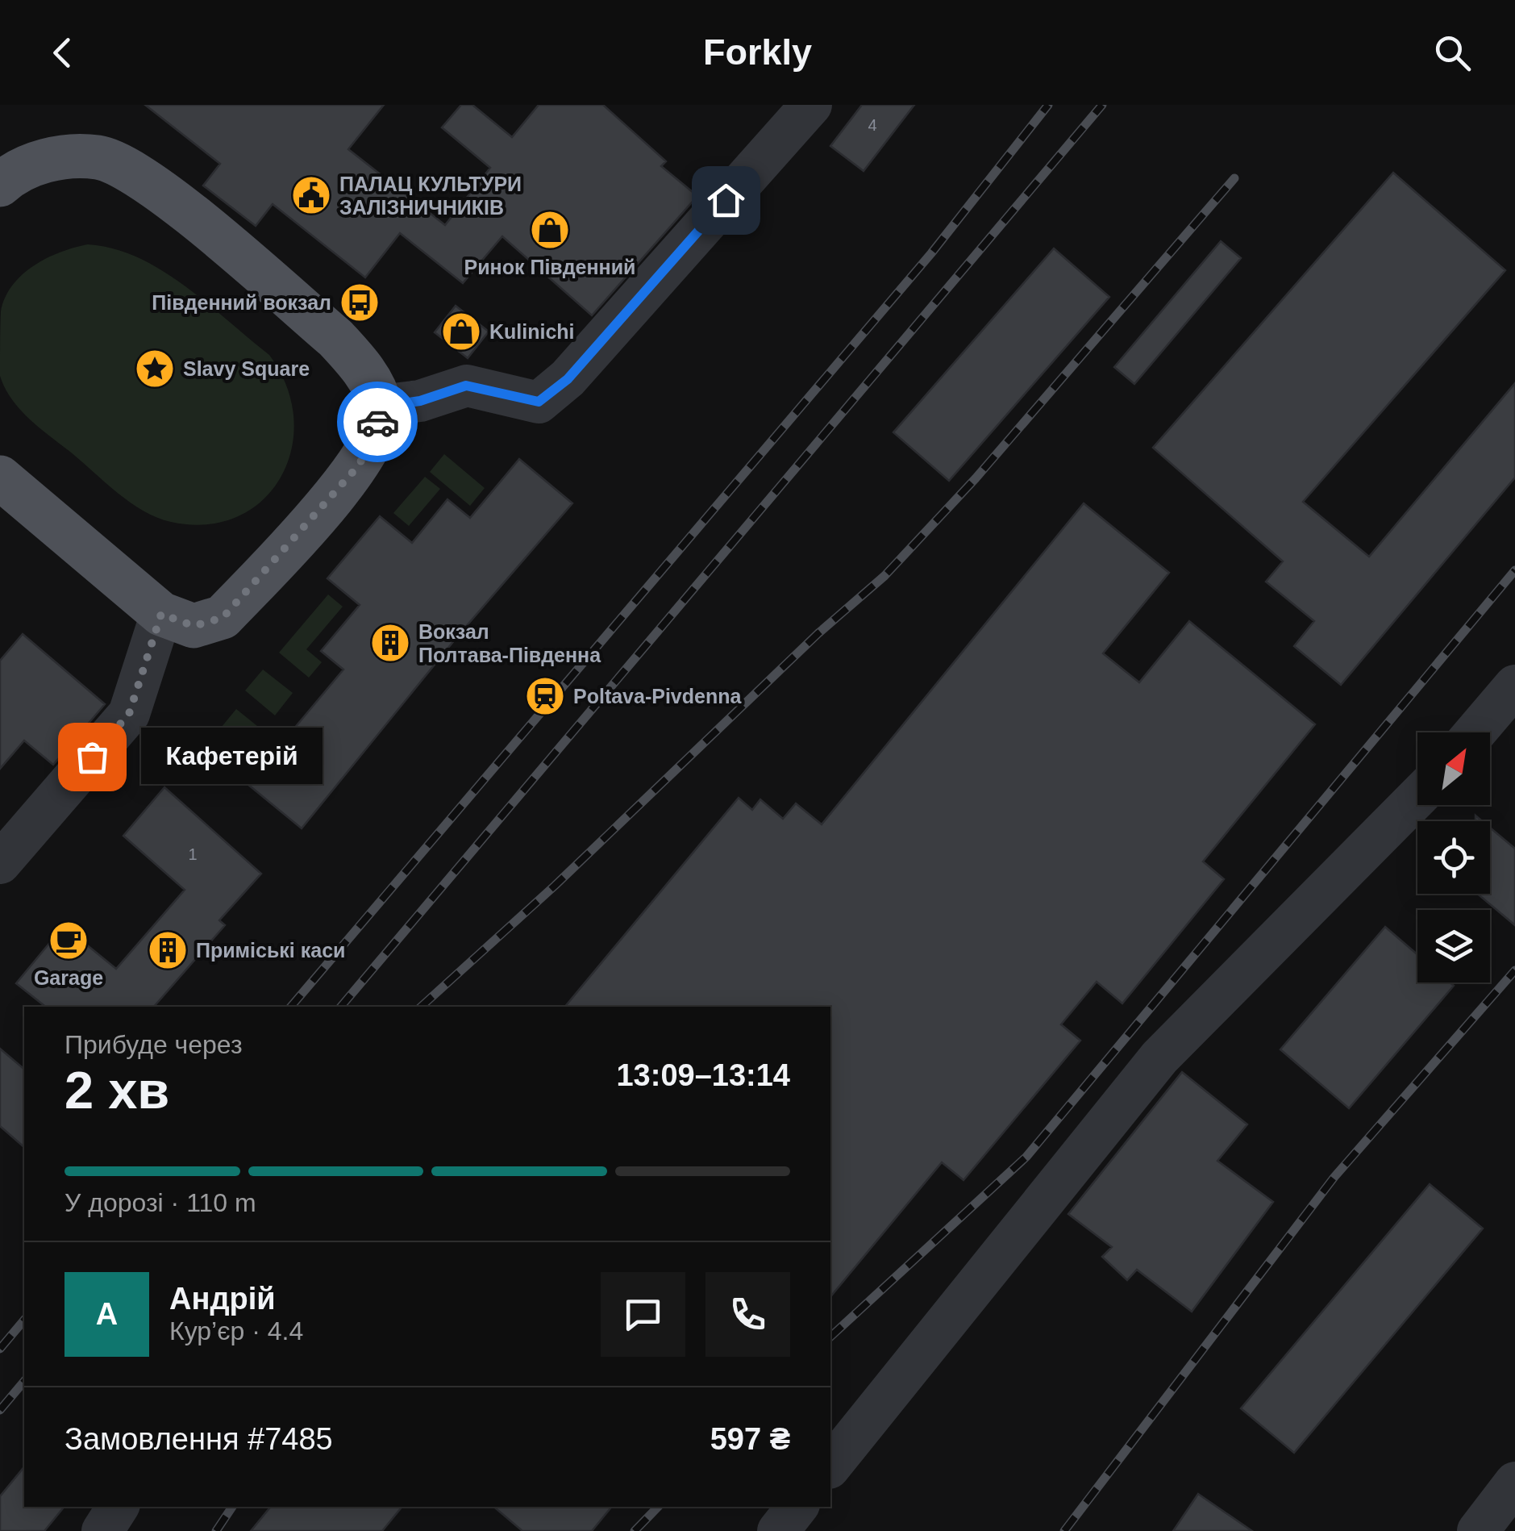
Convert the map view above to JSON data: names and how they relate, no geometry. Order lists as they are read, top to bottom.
{
  "places": {
    "public building": ["ПАЛАЦ КУЛЬТУРИ ЗАЛIЗНИЧНИКIВ"],
    "shop": ["Ринок Південний", "Kulinichi"],
    "bus stop": ["Південний вокзал"],
    "place": ["Slavy Square"],
    "building": ["Вокзал Полтава-Південна", "Приміські каси"],
    "station": ["Poltava-Pivdenna"],
    "other": ["Кафетерій"],
    "cafe": ["Garage"]
  },
  "house_numbers": ["4", "1"],
  "north": "top right",
  "page": {
    "header": "Forkly",
    "bubble": "Кафетерій",
    "heading": ["2 хв", "Прибуде через", "13:09–13:14"],
    "panel": [
      "Андрій",
      "Кур’єр · 4.4",
      "Замовлення #7485",
      "597 ₴"
    ],
    "bar": "У дорозі · 110 m",
    "round": "А"
  }
}
